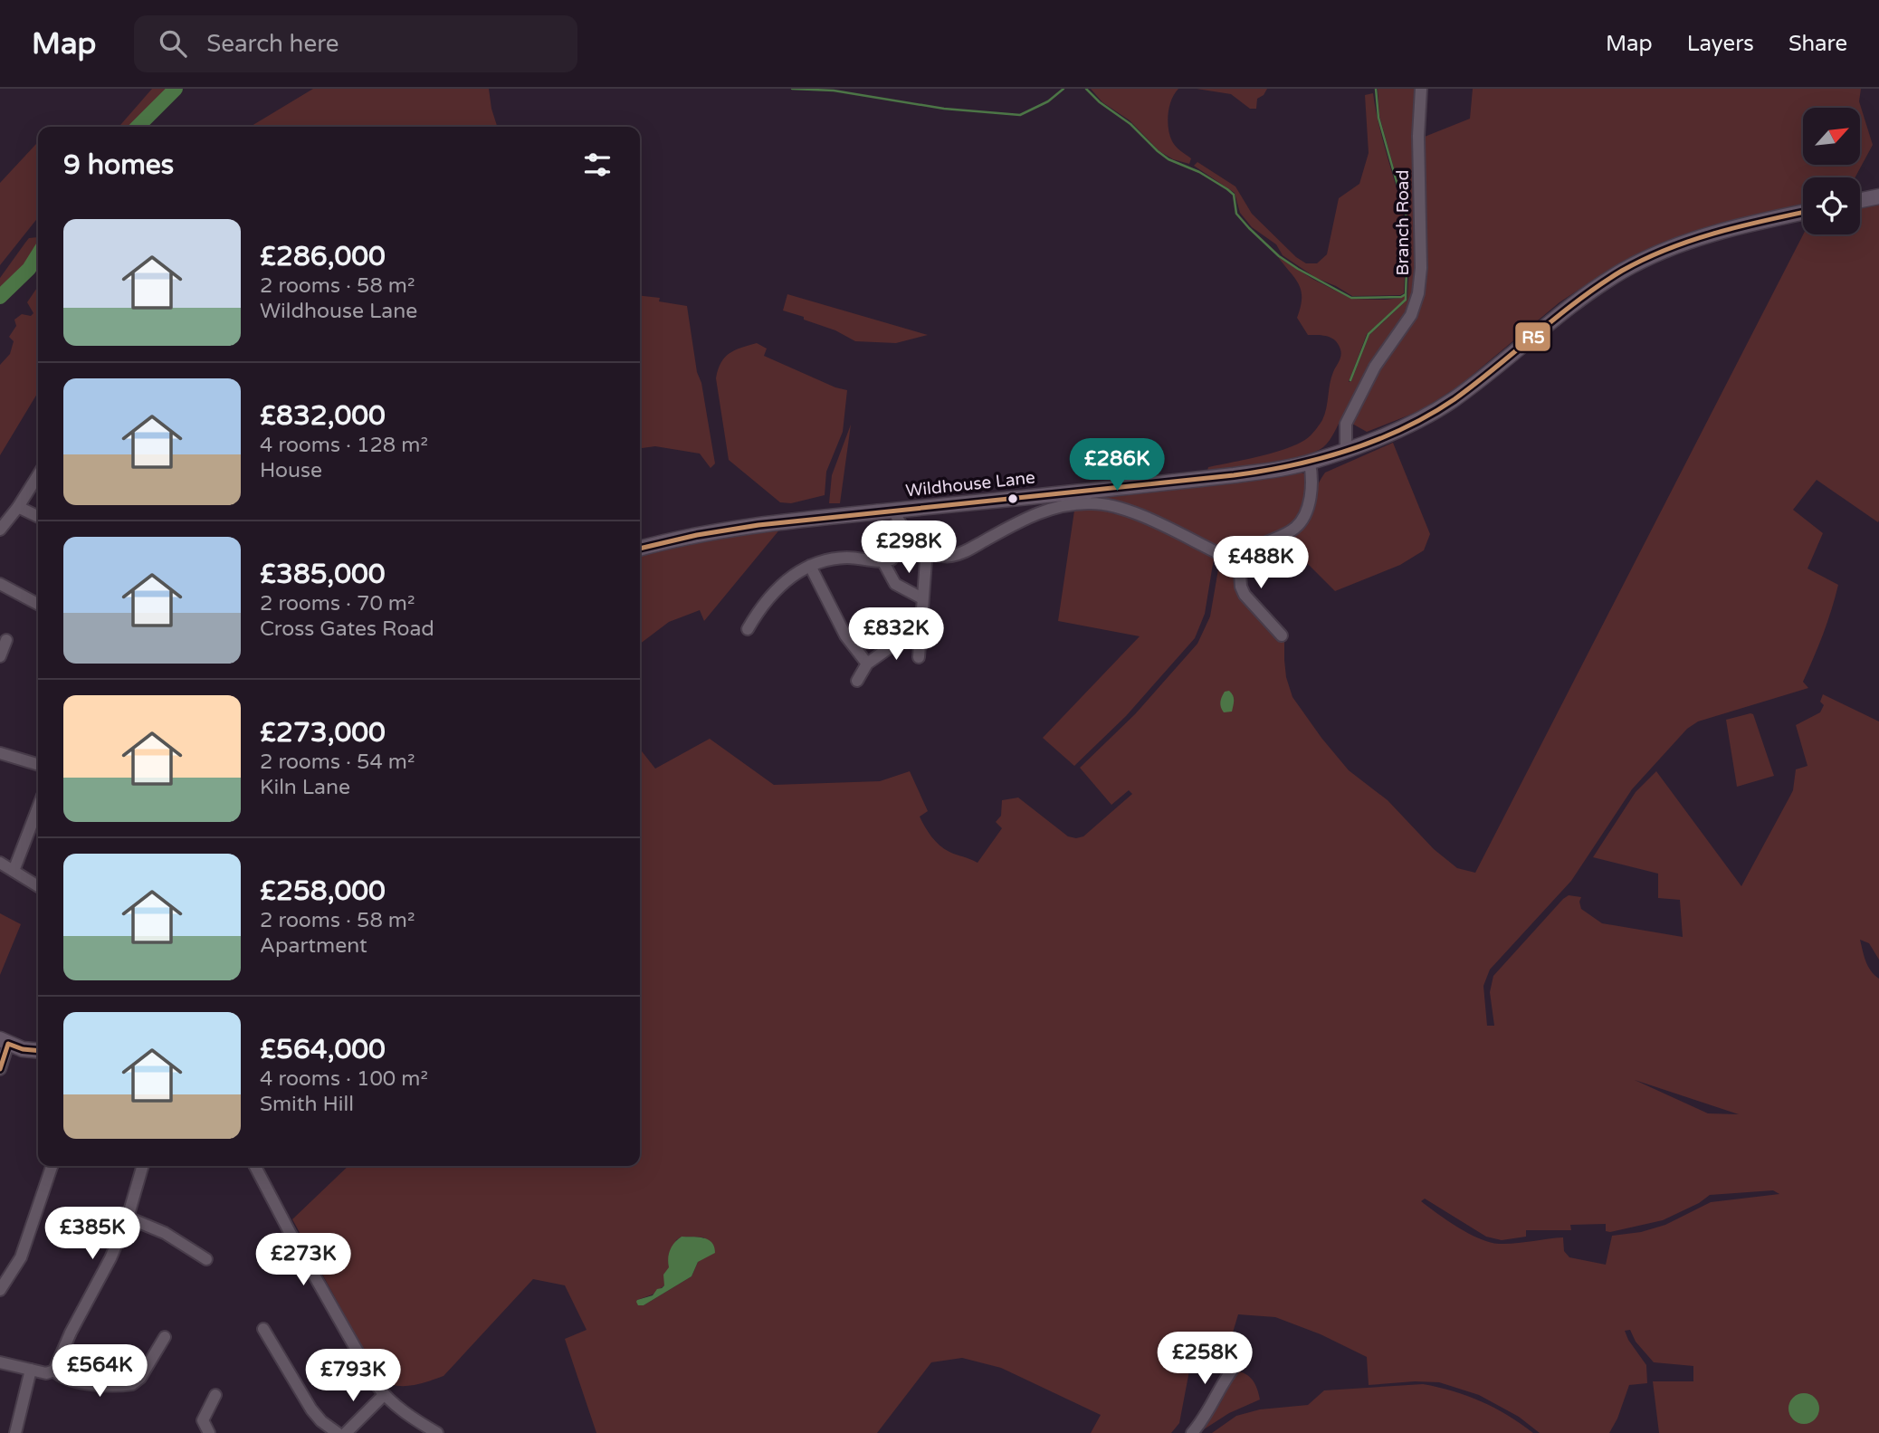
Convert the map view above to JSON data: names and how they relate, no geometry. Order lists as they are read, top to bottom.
{
  "streets": {
    "main road": ["Wildhouse Lane"],
    "street": ["Branch Road"]
  },
  "crossings": [
    ["Branch Road", "Wildhouse Lane"]
  ],
  "lines": ["transit line R5"],
  "north": "top right",
  "page": {
    "header": "Map",
    "search": "Search here",
    "nav": ["Map", "Layers", "Share"],
    "heading": "9 homes",
    "list": [
      {
        "name": "£286,000",
        "note": "2 rooms · 58 m² · Wildhouse Lane"
      },
      {
        "name": "£832,000",
        "note": "4 rooms · 128 m² · House"
      },
      {
        "name": "£385,000",
        "note": "2 rooms · 70 m² · Cross Gates Road"
      },
      {
        "name": "£273,000",
        "note": "2 rooms · 54 m² · Kiln Lane"
      },
      {
        "name": "£258,000",
        "note": "2 rooms · 58 m² · Apartment"
      },
      {
        "name": "£564,000",
        "note": "4 rooms · 100 m² · Smith Hill"
      }
    ],
    "price": [
      "£286K",
      "£298K",
      "£488K",
      "£832K",
      "£385K",
      "£273K",
      "£258K",
      "£564K",
      "£793K"
    ]
  }
}
